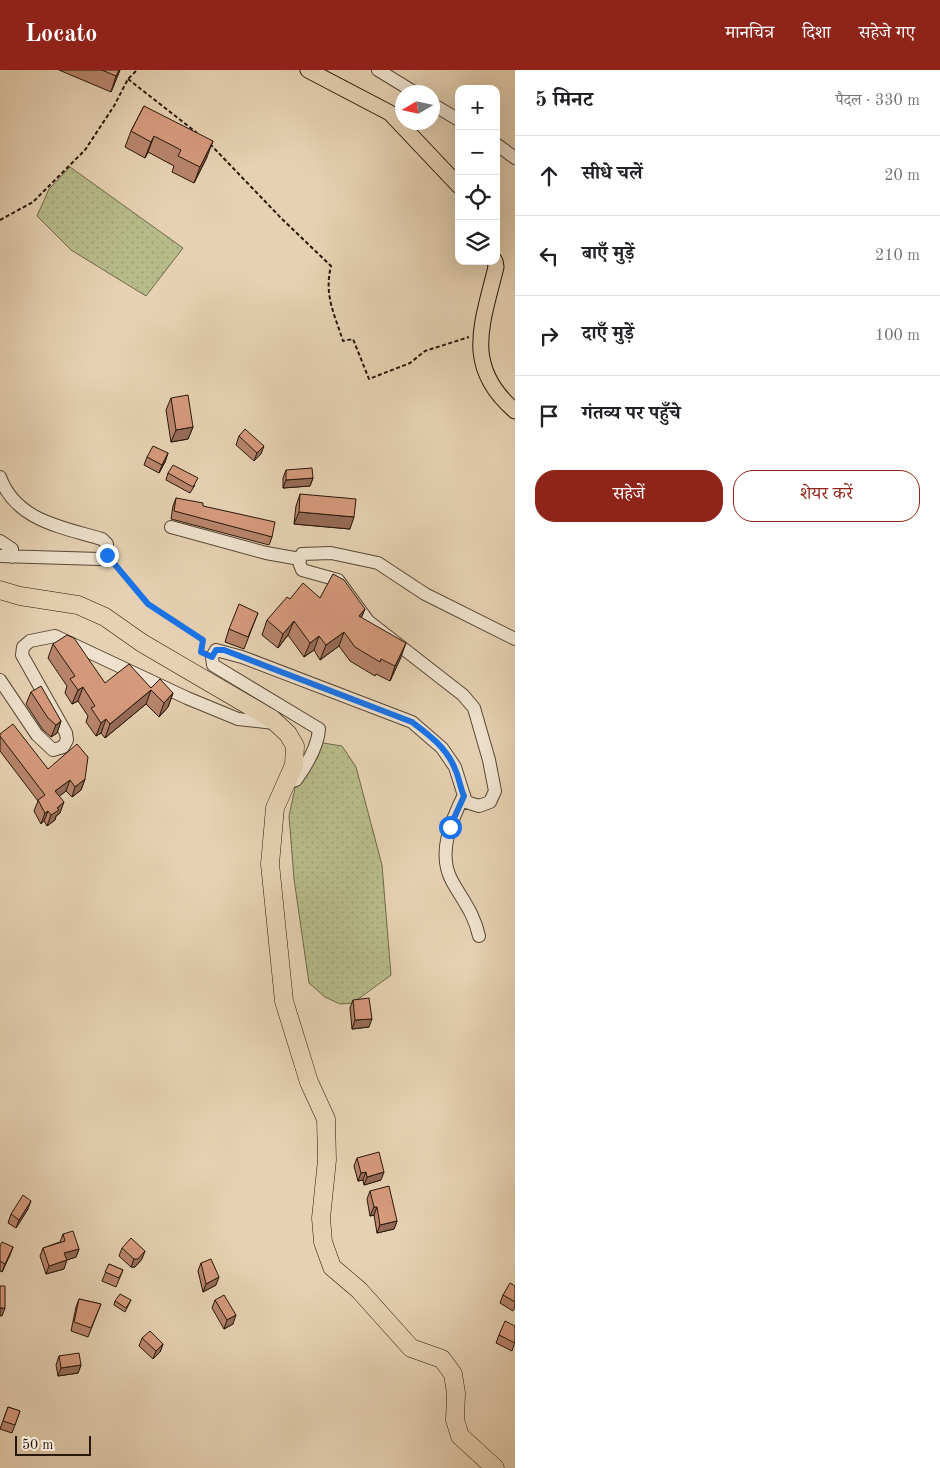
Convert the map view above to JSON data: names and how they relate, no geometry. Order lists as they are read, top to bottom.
{
  "scale_bar": "50 m",
  "north": "left",
  "page": {
    "header": "Locato",
    "nav": ["मानचित्र", "दिशा", "सहेजे गए"],
    "heading": ["5 मिनट", "पैदल · 330 m"],
    "map_buttons": ["+", "−"],
    "list": [
      ["सीधे चलें", "20 m"],
      ["बाएँ मुड़ें", "210 m"],
      ["दाएँ मुड़ें", "100 m"],
      "गंतव्य पर पहुँचे"
    ],
    "buttons": ["सहेजें", "शेयर करें"],
    "scale": "50 m"
  }
}
